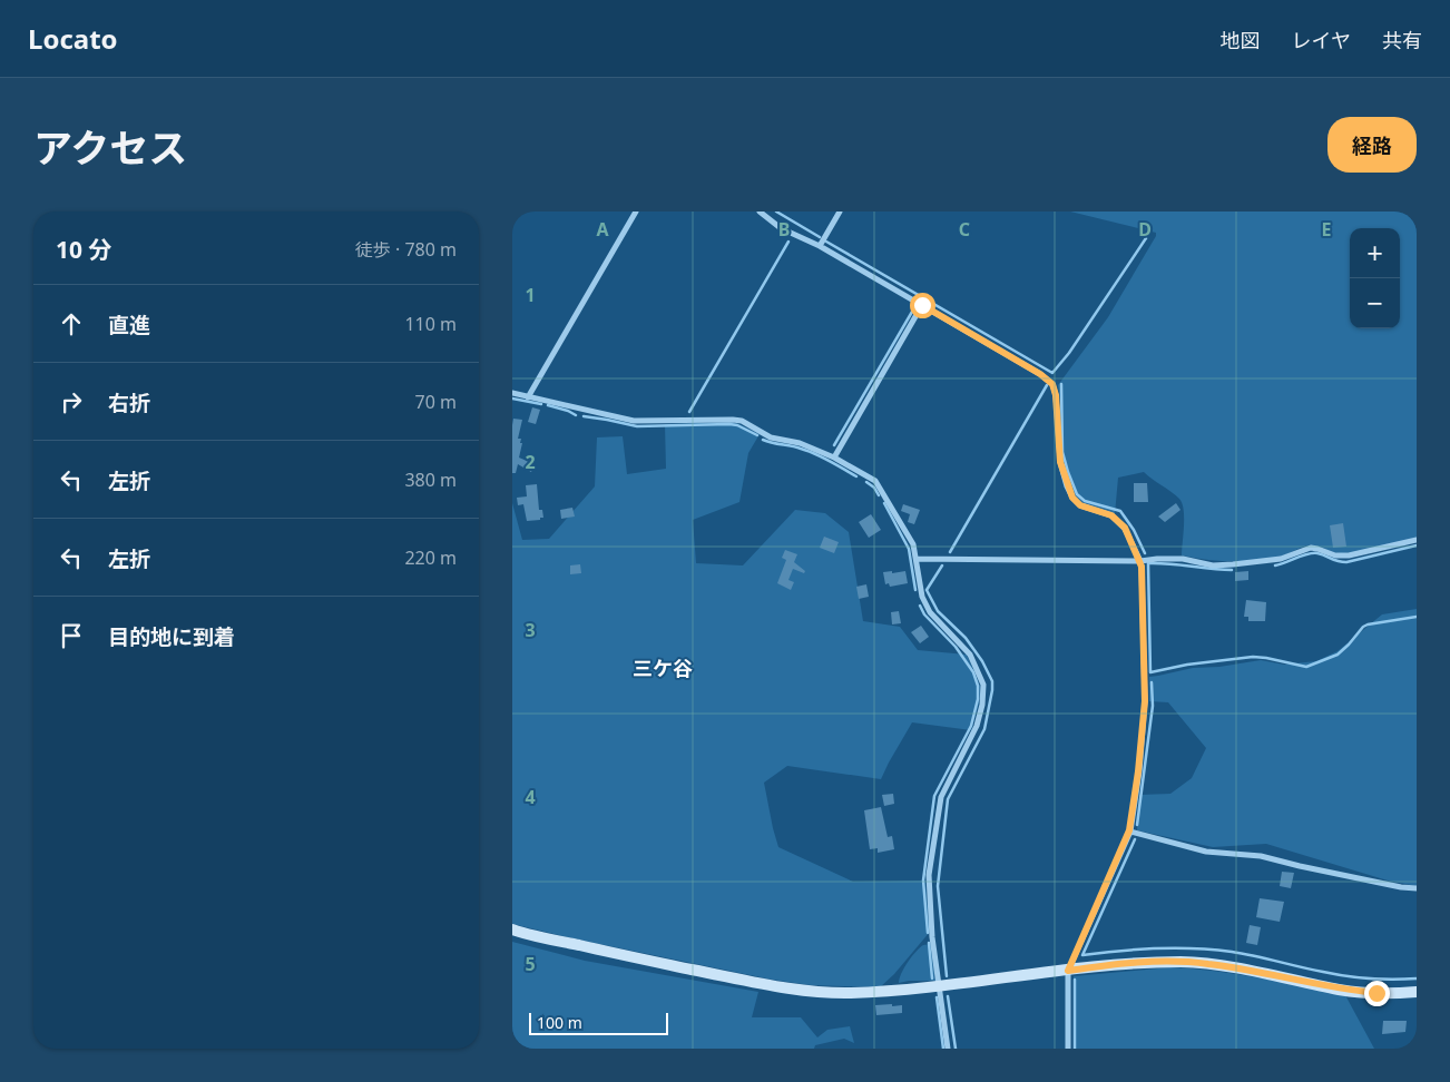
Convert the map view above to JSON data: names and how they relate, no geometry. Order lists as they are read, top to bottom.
{
  "districts": ["三ケ谷"],
  "scale_bar": "100 m",
  "page": {
    "header": "Locato",
    "nav": ["地図", "レイヤ", "共有"],
    "title": "アクセス",
    "buttons": "経路",
    "heading": ["10 分", "徒歩 · 780 m"],
    "map_buttons": ["+", "−"],
    "list": [
      ["直進", "110 m"],
      ["右折", "70 m"],
      ["左折", "380 m"],
      ["左折", "220 m"],
      "目的地に到着"
    ],
    "scale": "100 m"
  },
  "grid": {
    "columns": [
      "A",
      "B",
      "C",
      "D",
      "E"
    ],
    "rows": [
      "1",
      "2",
      "3",
      "4",
      "5"
    ]
  }
}
